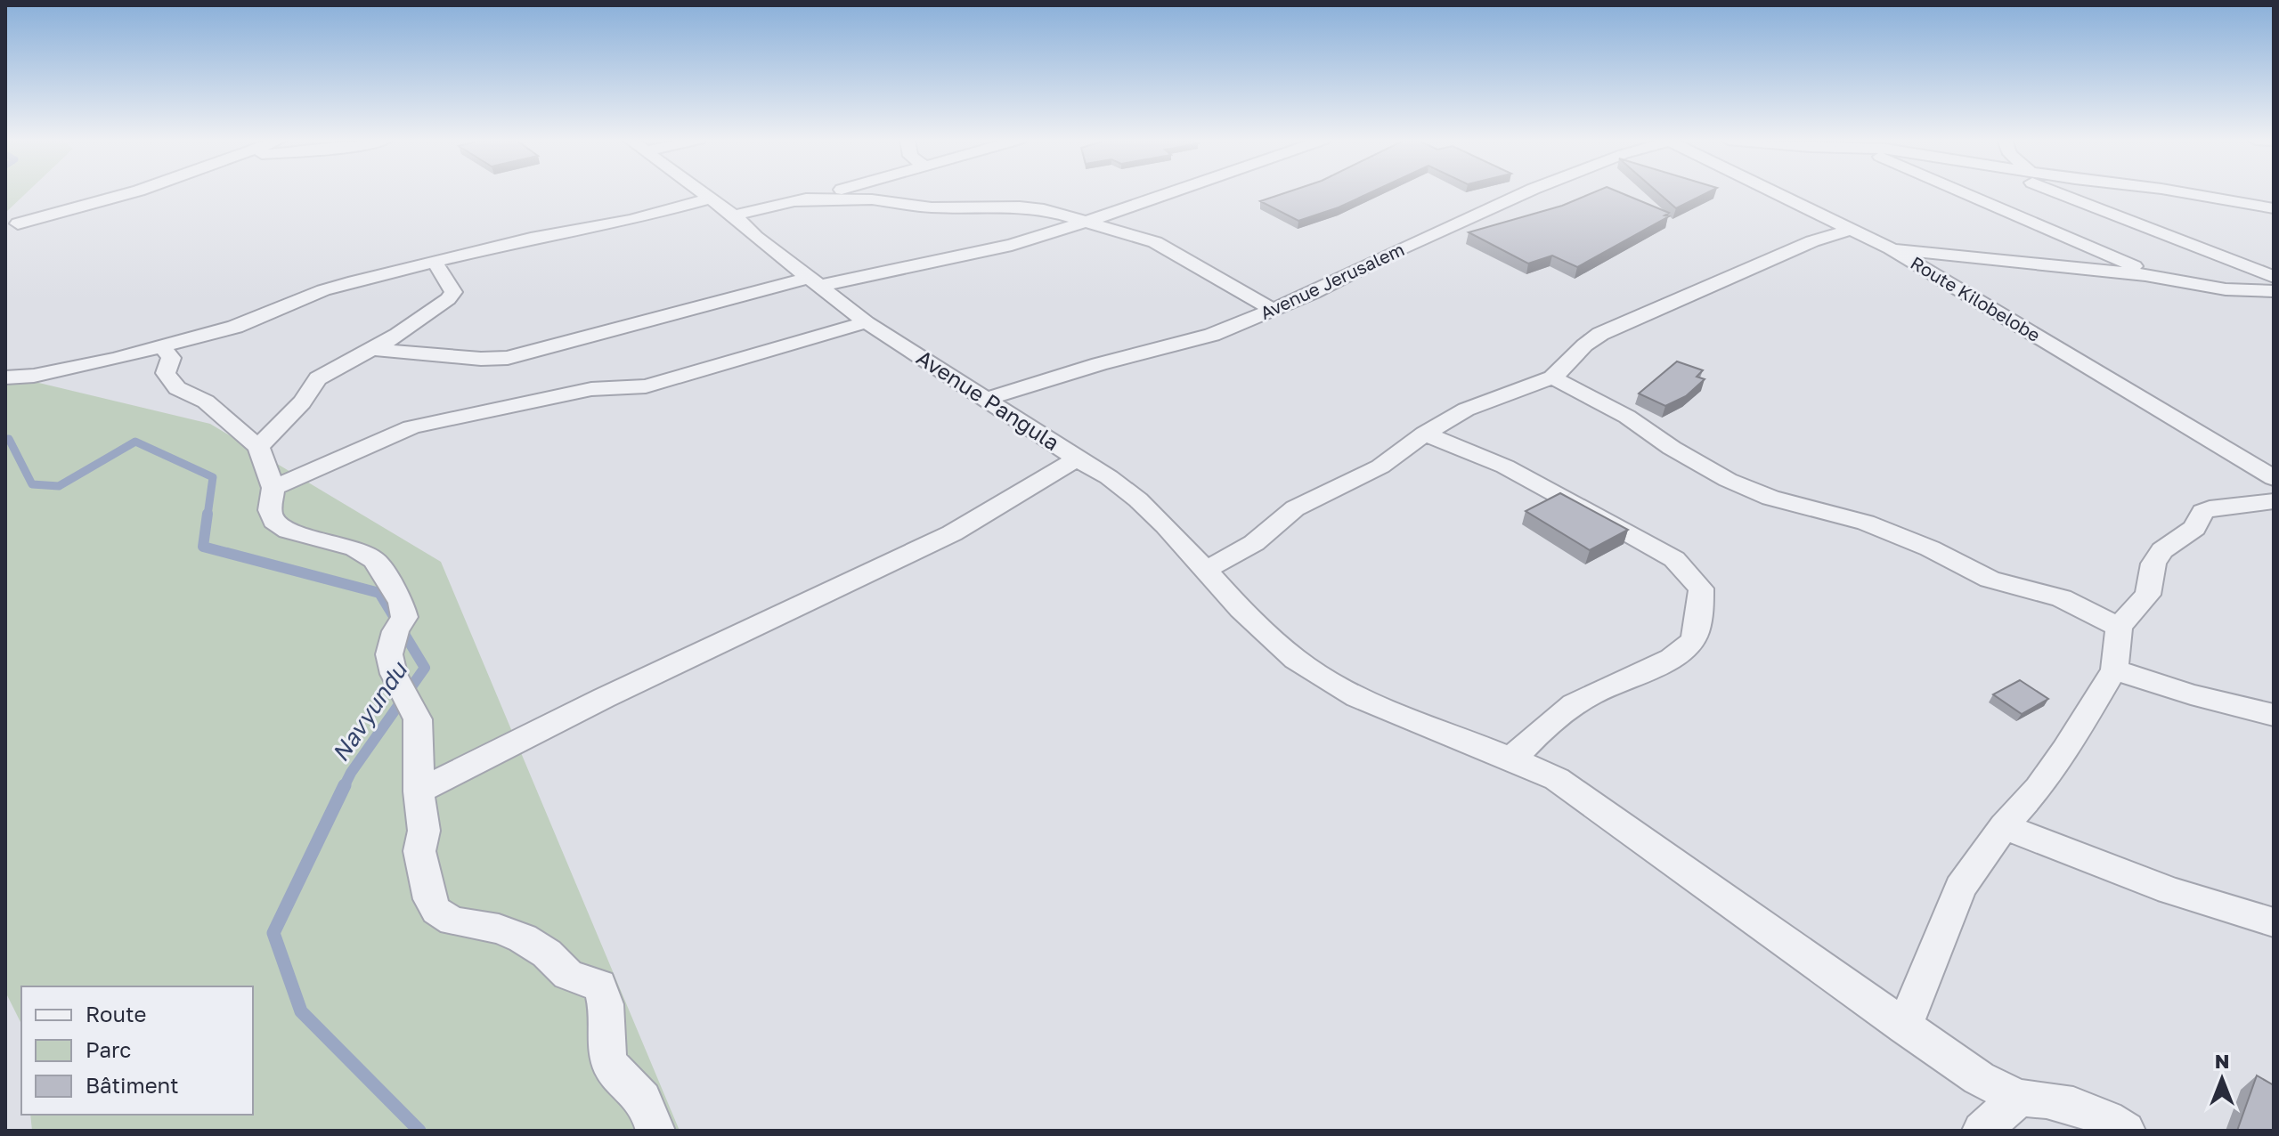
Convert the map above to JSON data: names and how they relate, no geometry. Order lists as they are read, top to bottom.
{
  "streets": {
    "street": ["Avenue Jerusalem", "Route Kilobelobe", "Avenue Pangula"]
  },
  "crossings": [
    ["Avenue Jerusalem", "Avenue Pangula"]
  ],
  "water": ["Navyundu"],
  "legend": ["Route", "Parc", "Bâtiment"],
  "north": "top"
}
